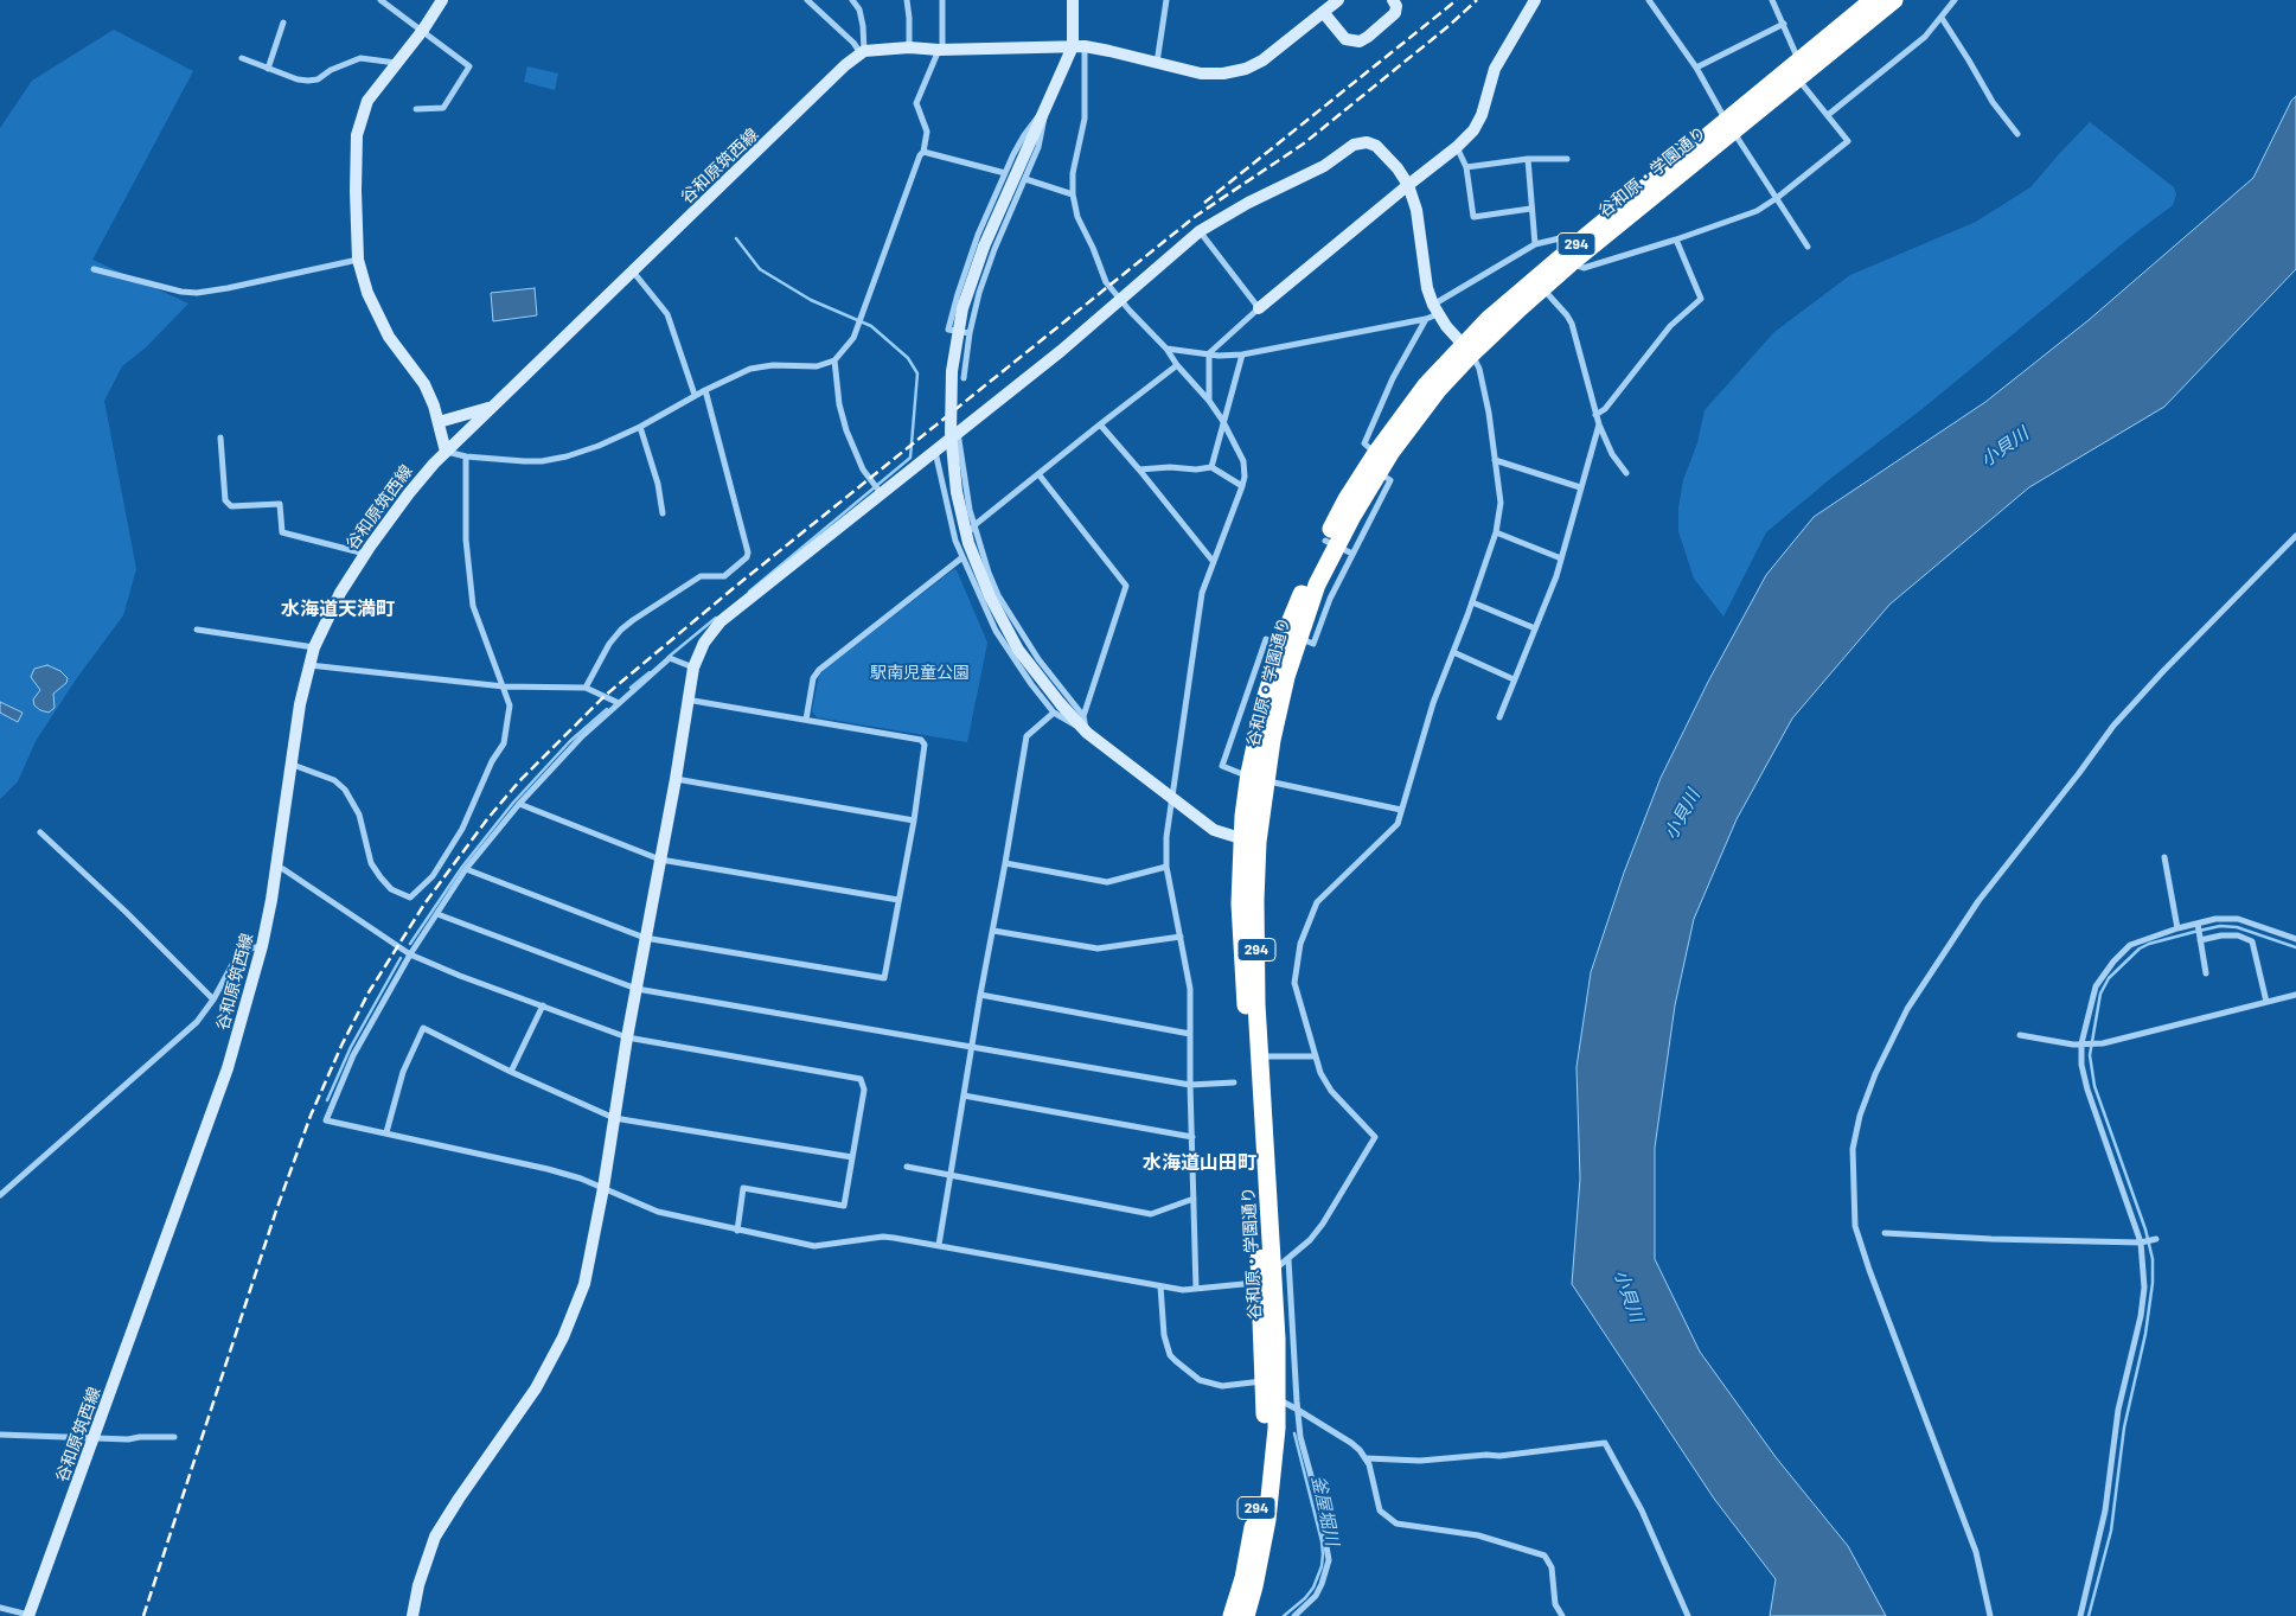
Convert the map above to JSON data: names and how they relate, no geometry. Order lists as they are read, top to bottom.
{
  "streets": {
    "highway": ["谷和原・学園通り", "294"],
    "street": ["谷和原筑西線"]
  },
  "districts": ["水海道天満町", "水海道山田町"],
  "water": ["小貝川", "釜屋堀川"],
  "parks": ["駅南児童公園"]
}
